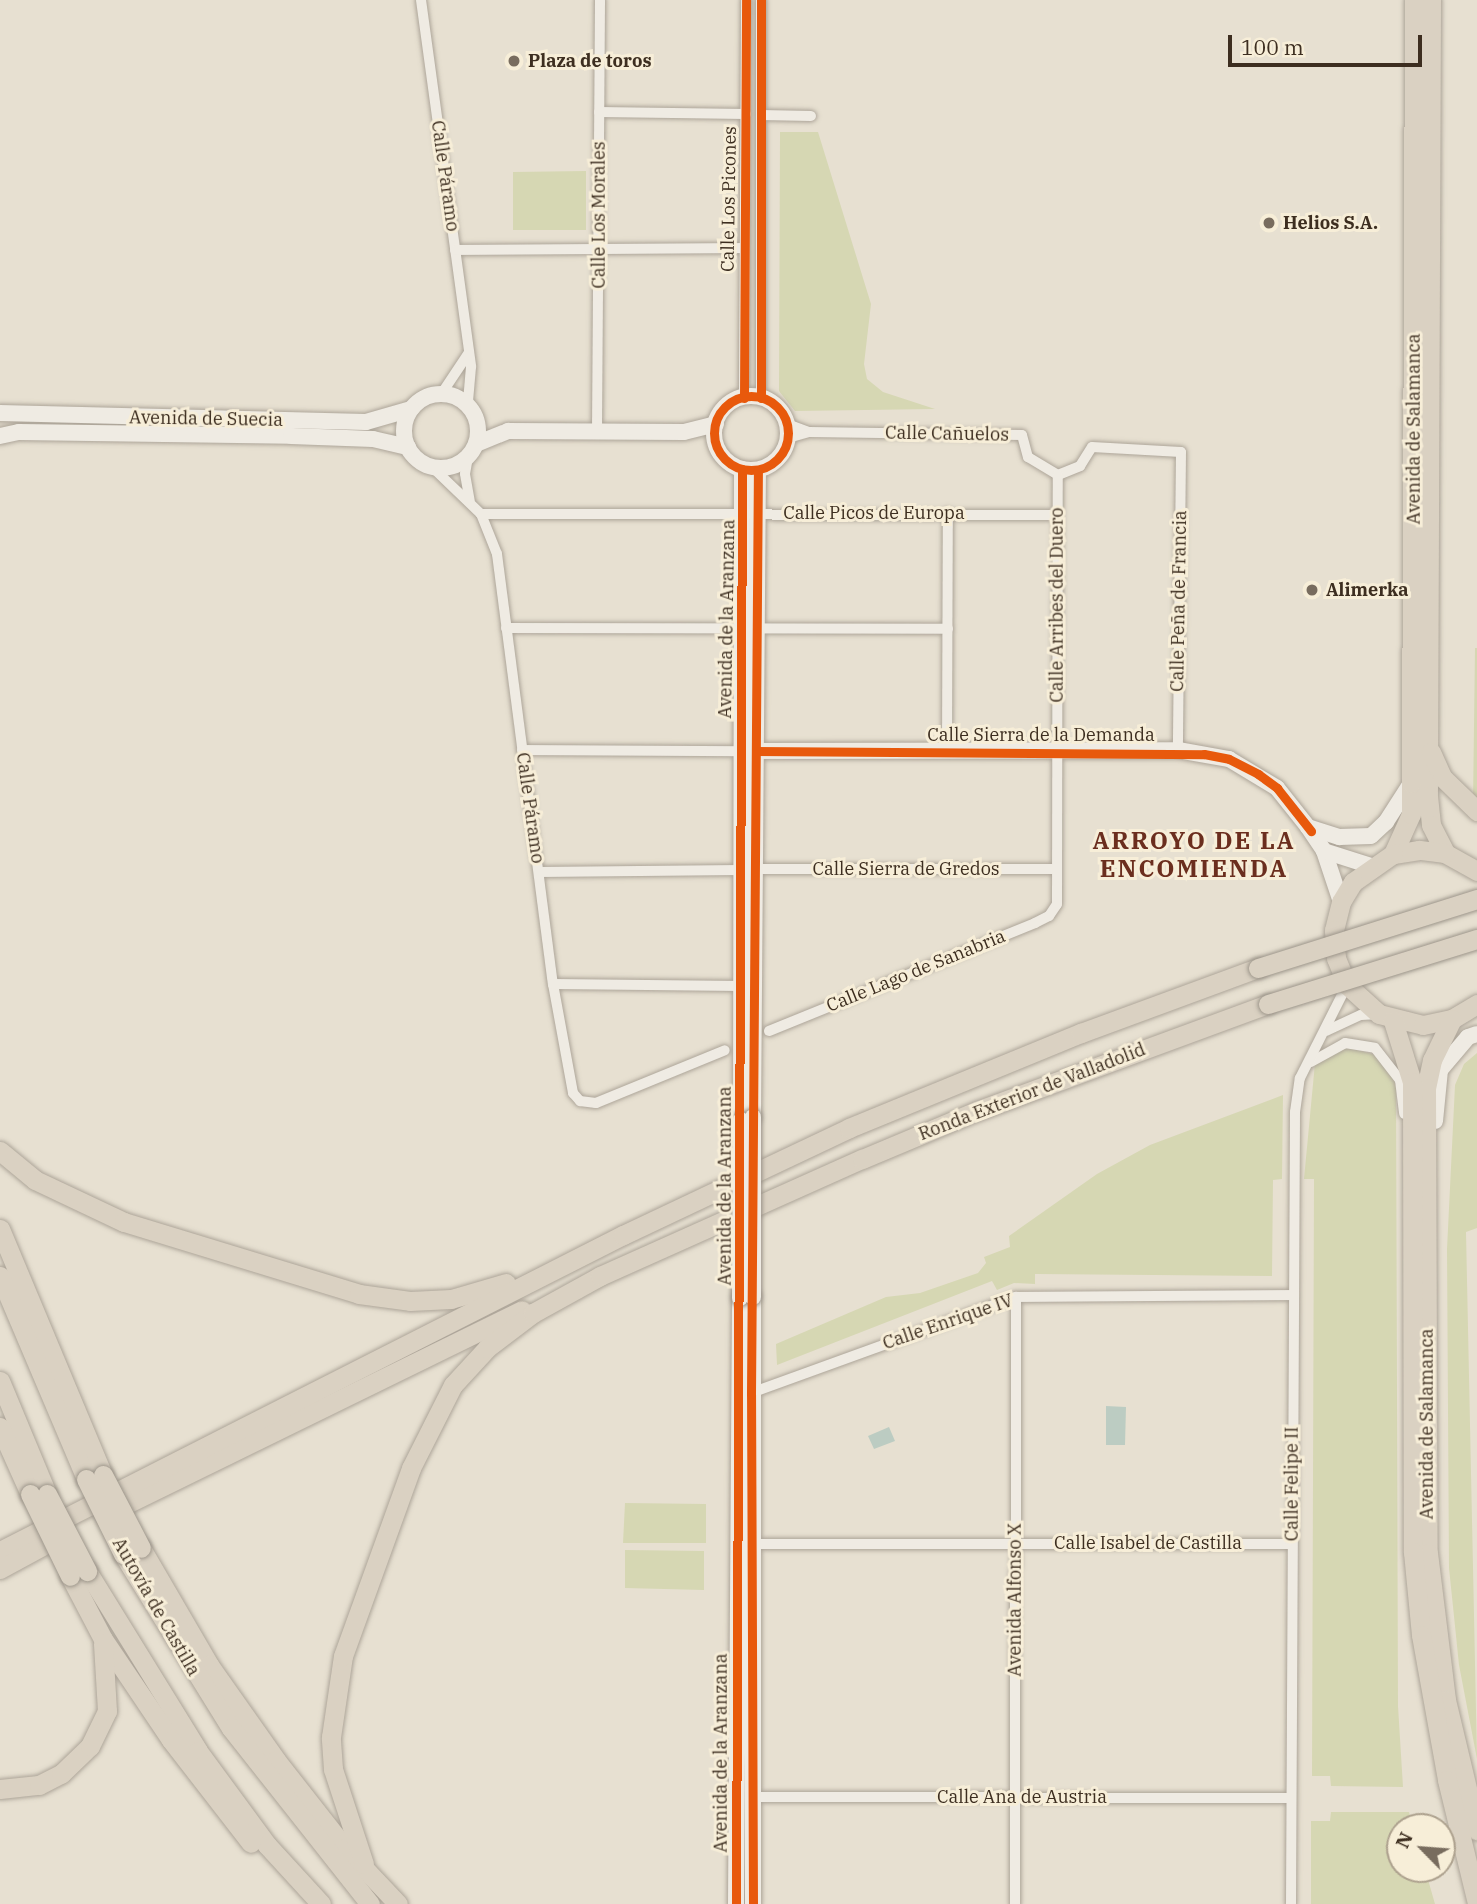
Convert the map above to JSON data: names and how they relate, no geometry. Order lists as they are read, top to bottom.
{
  "streets": {
    "highway": ["Avenida de Salamanca", "Ronda Exterior de Valladolid", "Autovía de Castilla"],
    "street": [
      "Calle Páramo",
      "Calle Los Picones",
      "Calle Los Morales",
      "Avenida de Suecia",
      "Calle Cañuelos",
      "Calle Picos de Europa",
      "Calle Peña de Francia",
      "Calle Arribes del Duero",
      "Avenida de la Aranzana",
      "Calle Sierra de la Demanda",
      "Calle Sierra de Gredos",
      "Calle Lago de Sanabria",
      "Calle Enrique IV",
      "Calle Felipe II",
      "Calle Isabel de Castilla",
      "Avenida Alfonso X",
      "Calle Ana de Austria"
    ]
  },
  "crossings": [
    ["Calle Páramo", "Avenida de Suecia"],
    ["Calle Páramo", "Calle Picos de Europa"],
    ["Calle Páramo", "Calle Sierra de la Demanda"],
    ["Calle Páramo", "Calle Sierra de Gredos"],
    ["Calle Los Picones", "Calle Cañuelos"],
    ["Calle Los Picones", "Avenida de la Aranzana"],
    ["Avenida de Salamanca", "Calle Felipe II"],
    ["Calle Cañuelos", "Calle Peña de Francia"],
    ["Calle Cañuelos", "Calle Arribes del Duero"],
    ["Calle Cañuelos", "Avenida de la Aranzana"],
    ["Calle Picos de Europa", "Calle Arribes del Duero"],
    ["Calle Picos de Europa", "Avenida de la Aranzana"],
    ["Calle Peña de Francia", "Calle Arribes del Duero"],
    ["Calle Peña de Francia", "Calle Sierra de la Demanda"],
    ["Calle Arribes del Duero", "Calle Sierra de la Demanda"],
    ["Calle Arribes del Duero", "Calle Sierra de Gredos"],
    ["Calle Arribes del Duero", "Calle Lago de Sanabria"],
    ["Avenida de la Aranzana", "Calle Sierra de la Demanda"],
    ["Avenida de la Aranzana", "Calle Sierra de Gredos"],
    ["Avenida de la Aranzana", "Calle Enrique IV"],
    ["Avenida de la Aranzana", "Calle Isabel de Castilla"],
    ["Avenida de la Aranzana", "Calle Ana de Austria"],
    ["Calle Enrique IV", "Calle Felipe II"],
    ["Calle Enrique IV", "Avenida Alfonso X"],
    ["Calle Felipe II", "Calle Isabel de Castilla"],
    ["Calle Felipe II", "Calle Ana de Austria"],
    ["Calle Isabel de Castilla", "Avenida Alfonso X"],
    ["Avenida Alfonso X", "Calle Ana de Austria"]
  ],
  "districts": ["ARROYO DE LA ENCOMIENDA"],
  "places": ["Plaza de toros", "Helios S.A.", "Alimerka"],
  "scale_bar": "100 m",
  "north": "top left"
}
